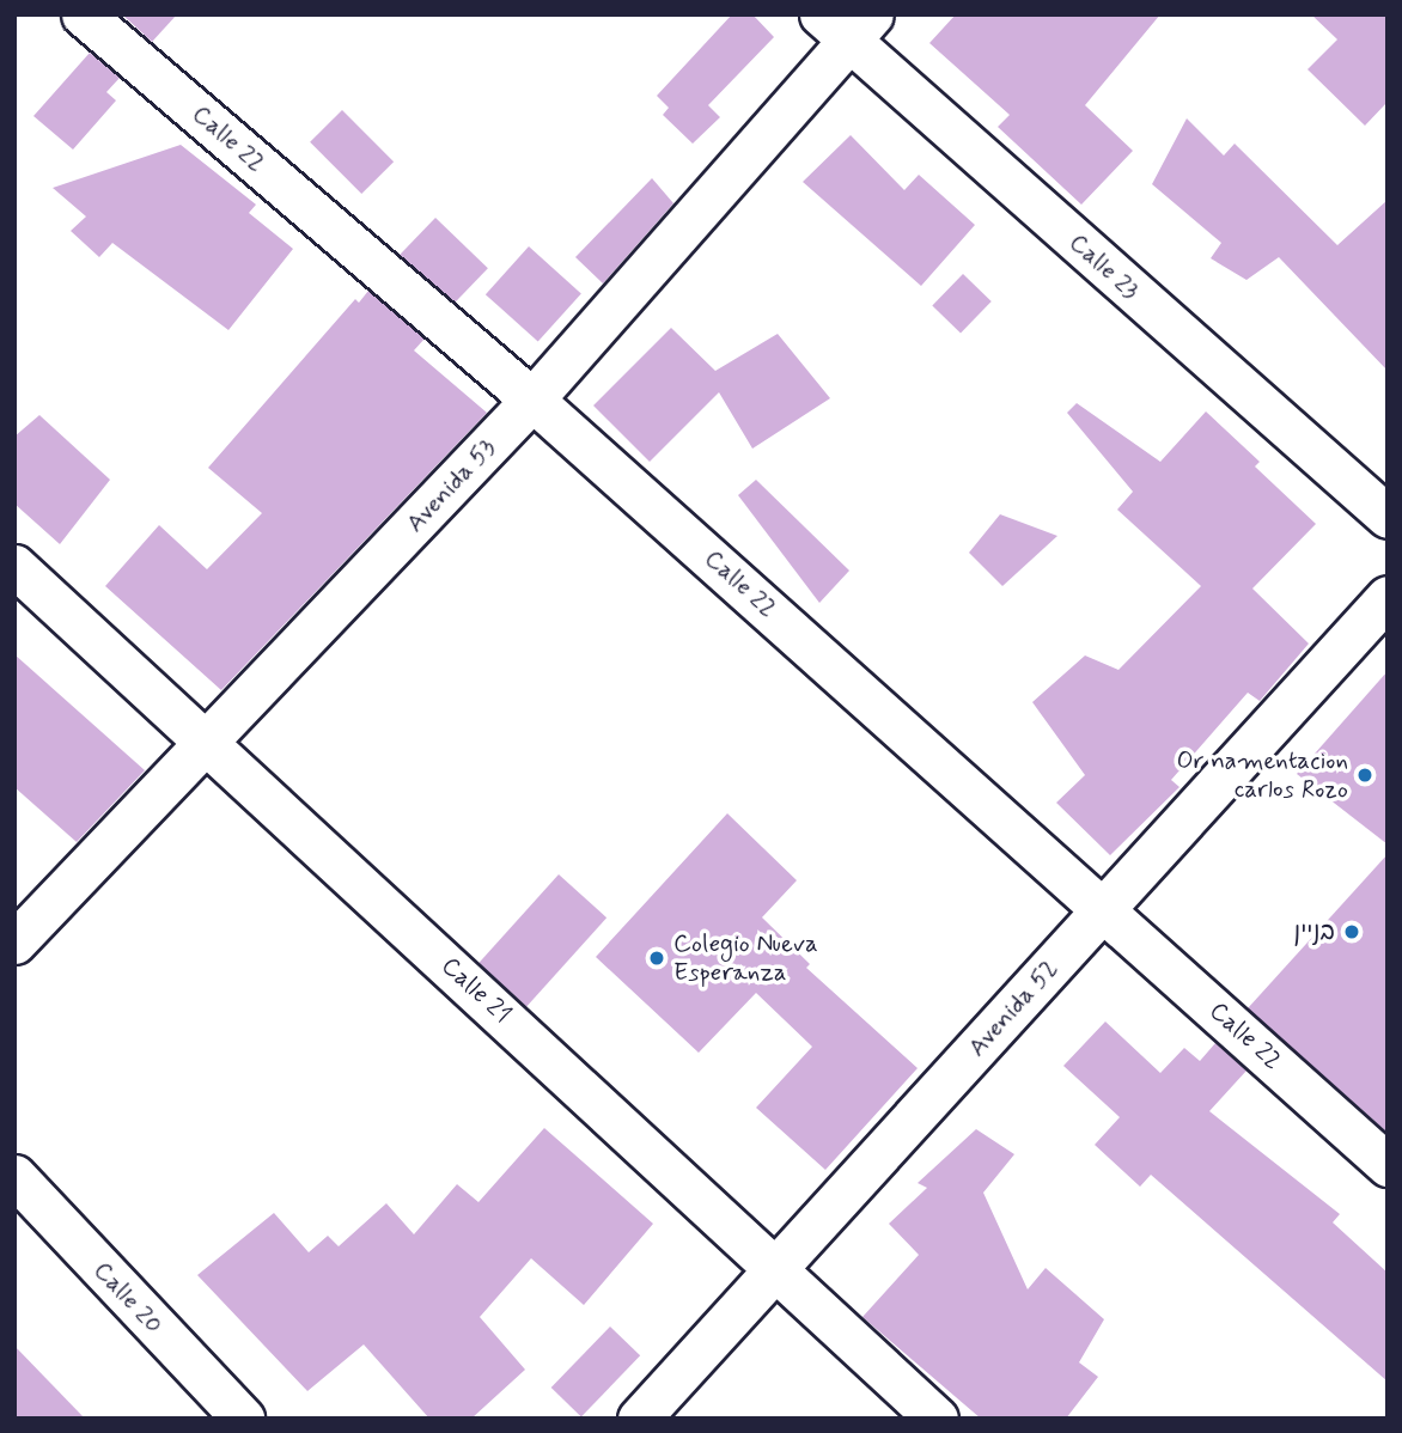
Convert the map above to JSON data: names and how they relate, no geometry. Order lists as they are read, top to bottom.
{
  "streets": {
    "street": [
      "Calle 22",
      "Calle 23",
      "Avenida 53",
      "Calle 21",
      "Avenida 52",
      "Calle 20"
    ]
  },
  "crossings": [
    ["Calle 22", "Avenida 53"],
    ["Calle 22", "Avenida 52"],
    ["Calle 23", "Avenida 53"],
    ["Avenida 53", "Calle 21"],
    ["Calle 21", "Avenida 52"]
  ],
  "places": ["Or namentacion carlos Rozo", "בניין", "Colegio Nueva Esperanza"]
}
